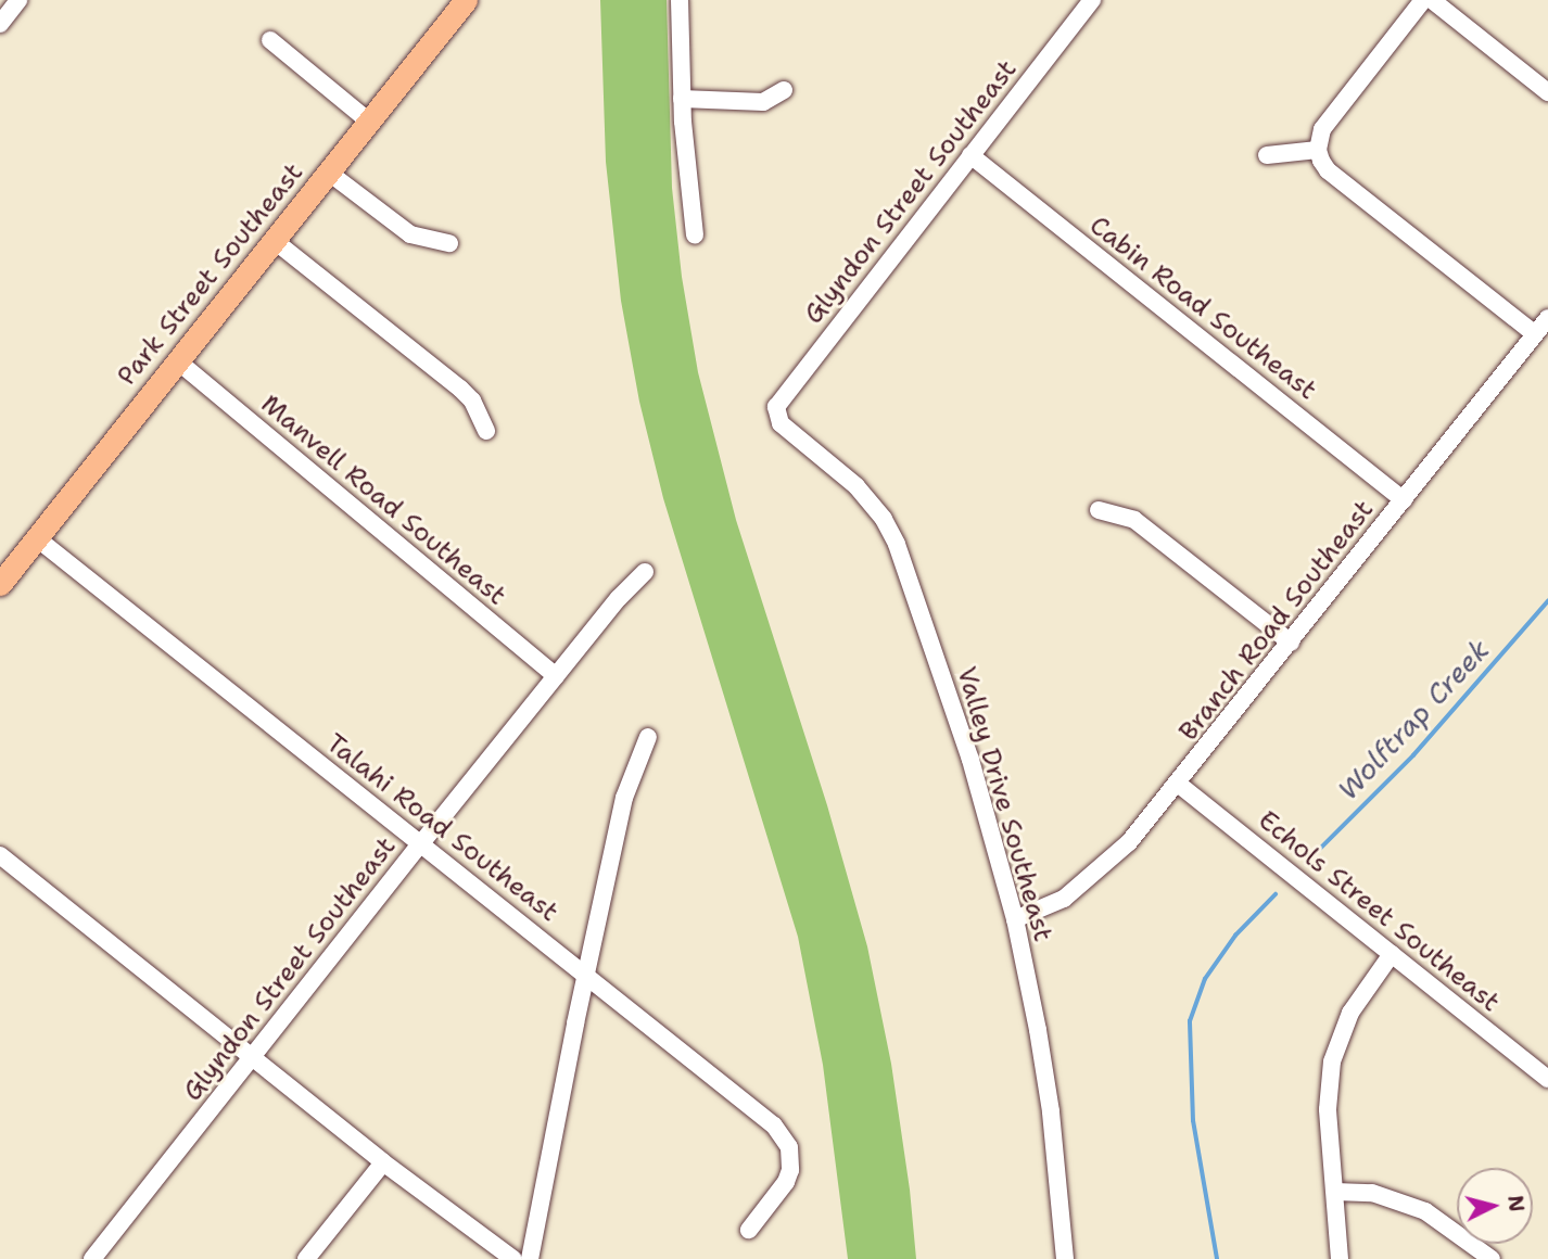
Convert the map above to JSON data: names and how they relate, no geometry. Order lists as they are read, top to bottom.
{
  "streets": {
    "main road": ["Park Street Southeast"],
    "street": [
      "Glyndon Street Southeast",
      "Cabin Road Southeast",
      "Manvell Road Southeast",
      "Branch Road Southeast",
      "Valley Drive Southeast",
      "Talahi Road Southeast",
      "Echols Street Southeast"
    ]
  },
  "crossings": [
    ["Glyndon Street Southeast", "Cabin Road Southeast"],
    ["Glyndon Street Southeast", "Manvell Road Southeast"],
    ["Glyndon Street Southeast", "Valley Drive Southeast"],
    ["Glyndon Street Southeast", "Talahi Road Southeast"],
    ["Park Street Southeast", "Manvell Road Southeast"],
    ["Park Street Southeast", "Talahi Road Southeast"],
    ["Cabin Road Southeast", "Branch Road Southeast"],
    ["Branch Road Southeast", "Valley Drive Southeast"],
    ["Branch Road Southeast", "Echols Street Southeast"]
  ],
  "water": ["Wolftrap Creek"],
  "north": "right"
}
